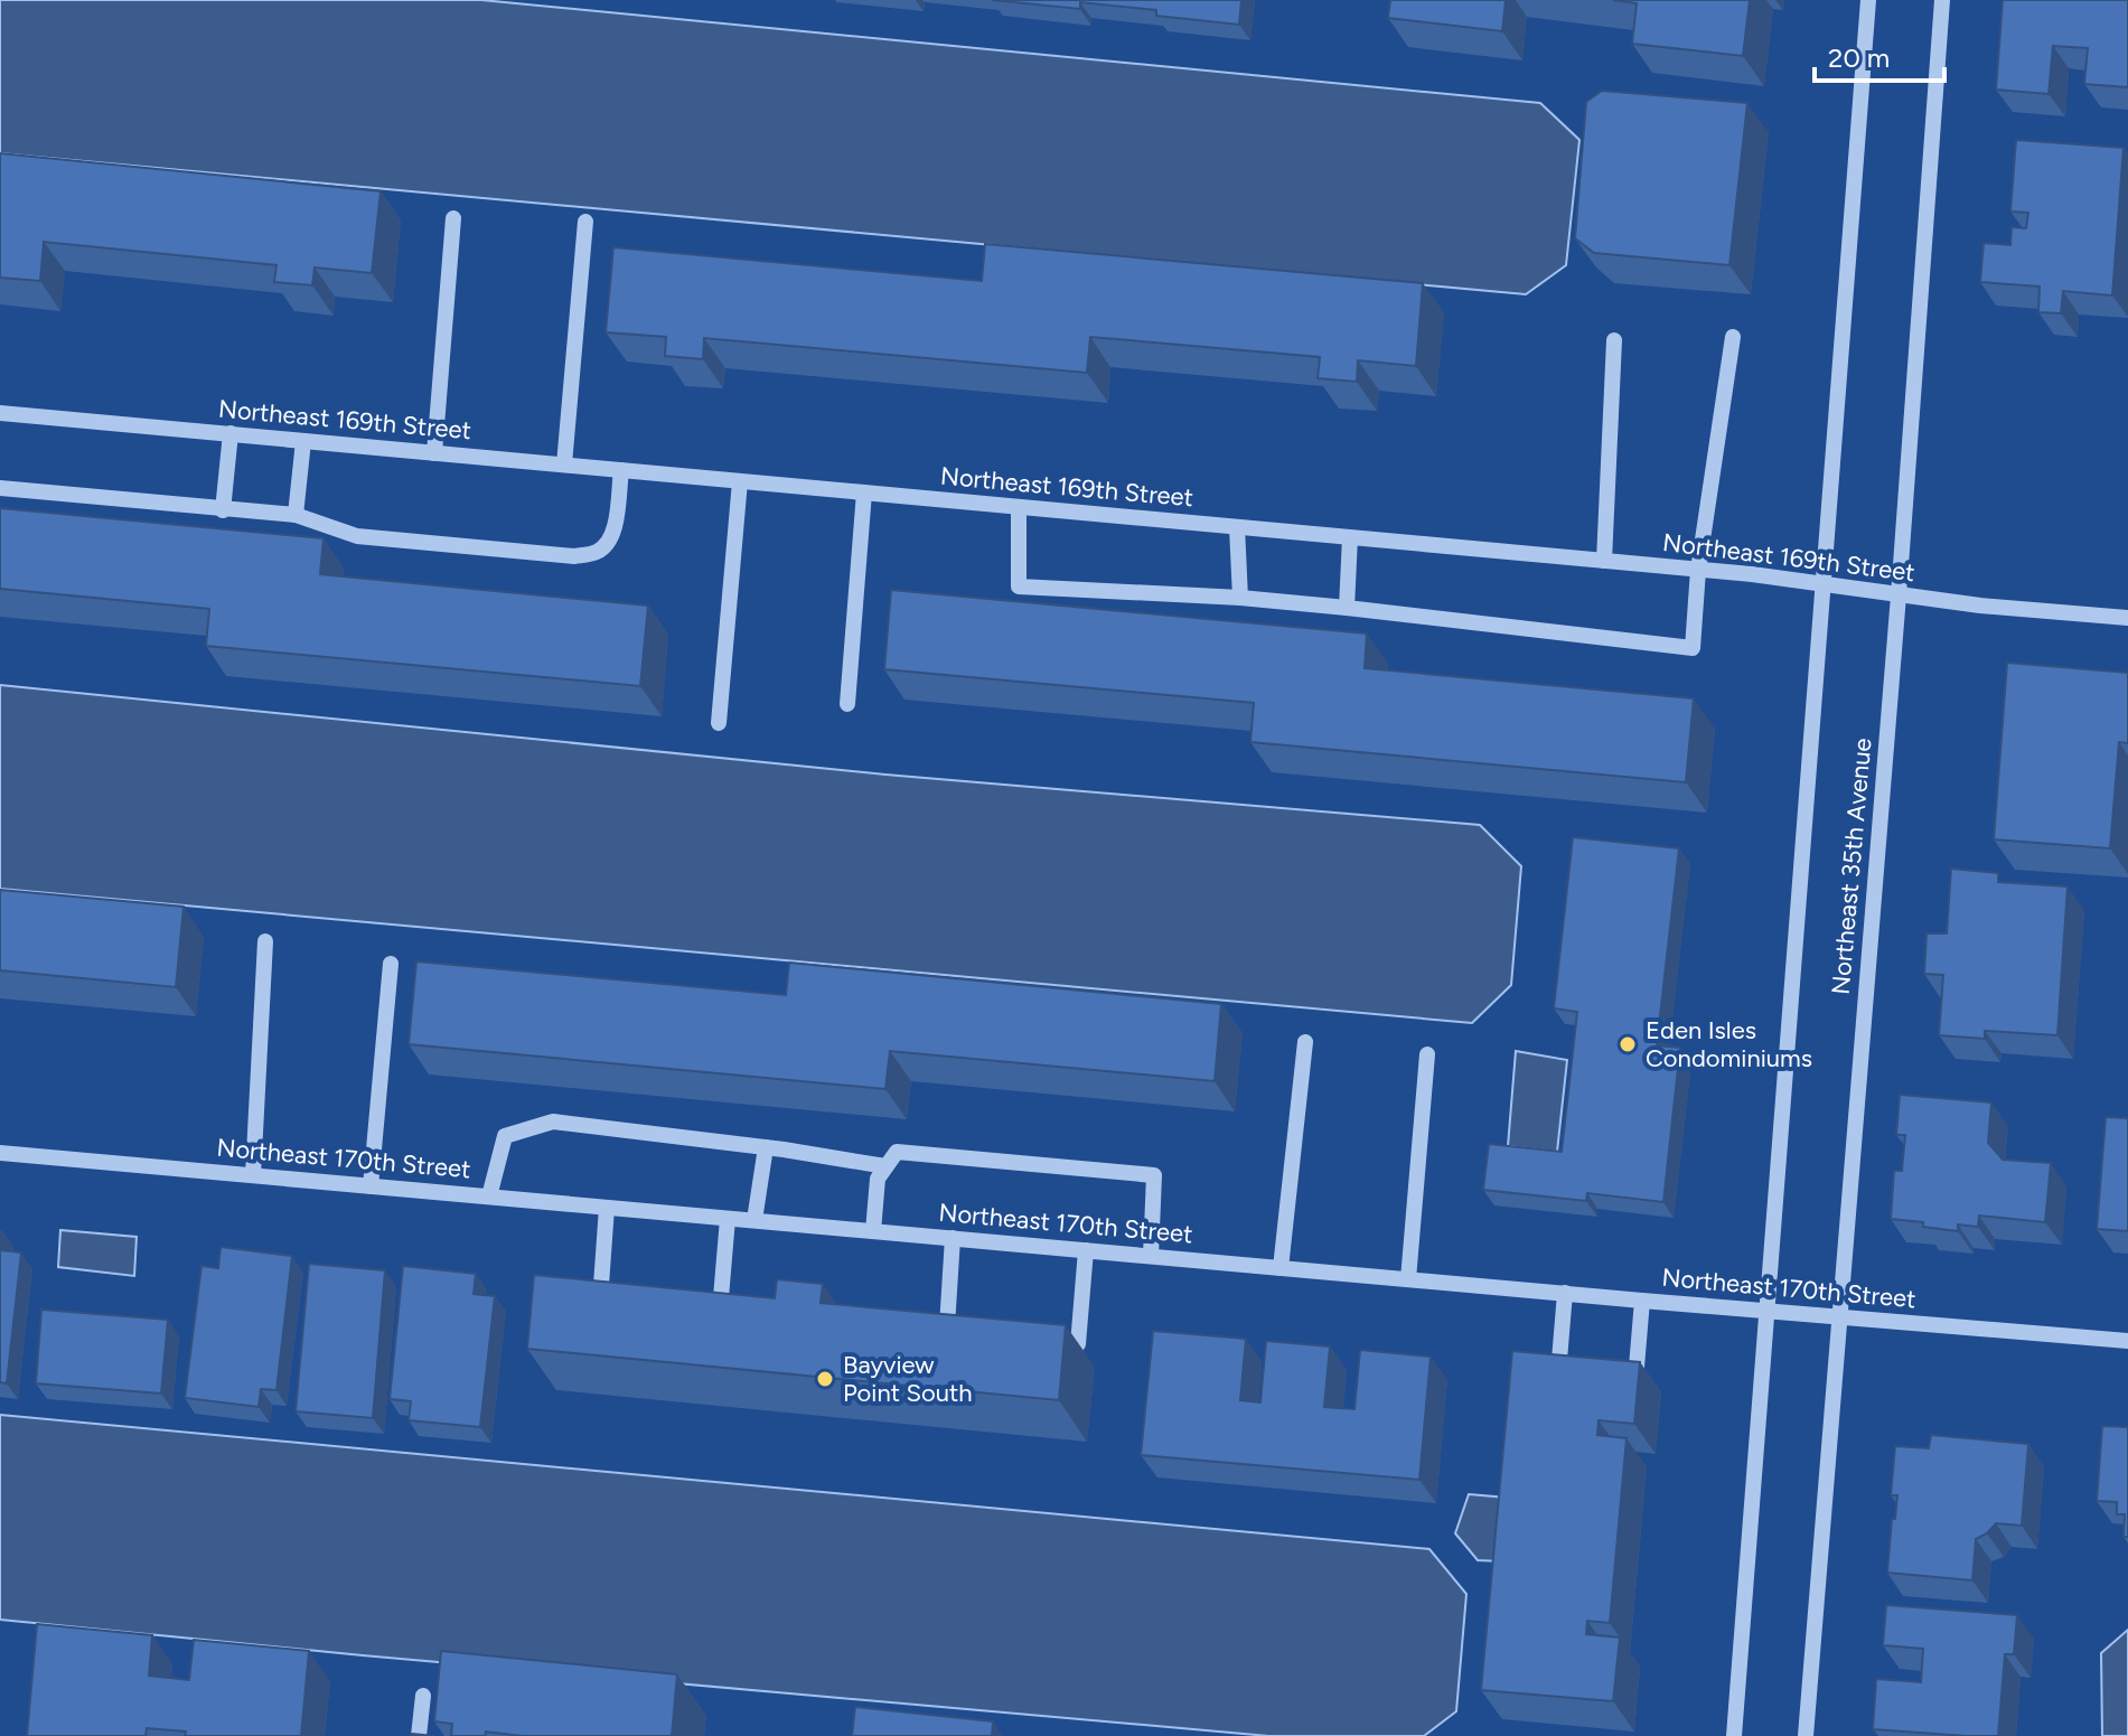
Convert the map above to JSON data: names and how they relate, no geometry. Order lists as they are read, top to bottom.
{
  "streets": {
    "street": ["Northeast 169th Street", "Northeast 35th Avenue", "Northeast 170th Street"]
  },
  "crossings": [
    ["Northeast 169th Street", "Northeast 35th Avenue"],
    ["Northeast 35th Avenue", "Northeast 170th Street"]
  ],
  "places": ["Eden Isles Condominiums", "Bayview Point South"],
  "scale_bar": "20 m"
}
